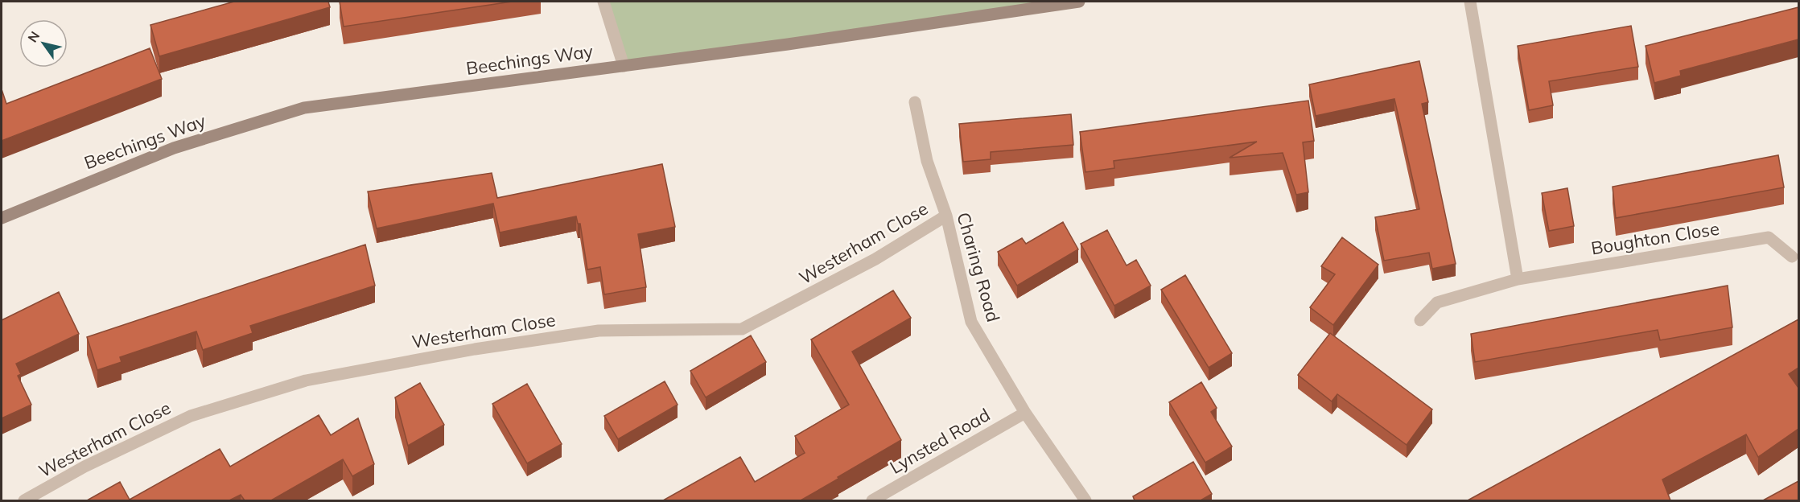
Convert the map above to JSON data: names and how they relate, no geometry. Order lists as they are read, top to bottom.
{
  "streets": {
    "street": [
      "Beechings Way",
      "Boughton Close",
      "Westerham Close",
      "Charing Road",
      "Lynsted Road"
    ]
  },
  "crossings": [
    ["Westerham Close", "Charing Road"],
    ["Charing Road", "Lynsted Road"]
  ],
  "north": "top left"
}
